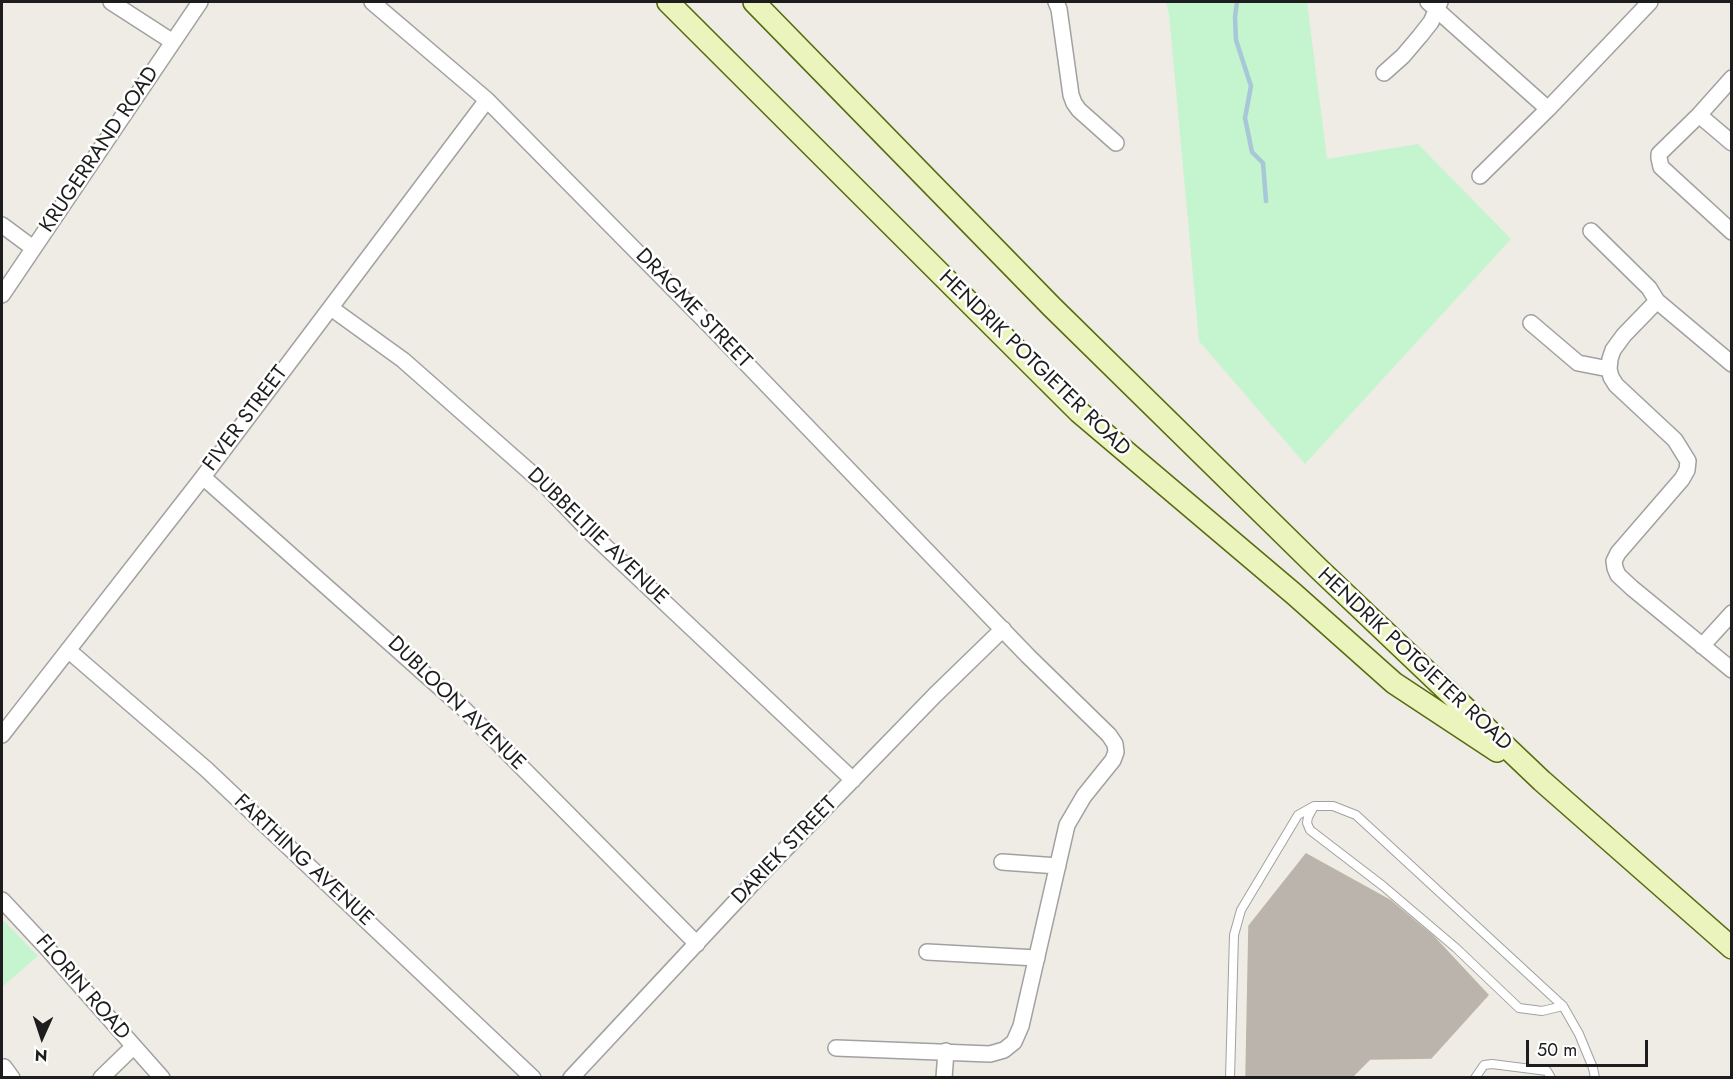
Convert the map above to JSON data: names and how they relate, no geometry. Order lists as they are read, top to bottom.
{
  "streets": {
    "main road": ["HENDRIK POTGIETER ROAD"],
    "street": [
      "KRUGERRAND ROAD",
      "DRAGME STREET",
      "FIVER STREET",
      "DUBBELTJIE AVENUE",
      "DUBLOON AVENUE",
      "DARIEK STREET",
      "FARTHING AVENUE",
      "FLORIN ROAD"
    ]
  },
  "crossings": [
    ["DRAGME STREET", "FIVER STREET"],
    ["DRAGME STREET", "DARIEK STREET"],
    ["FIVER STREET", "DUBBELTJIE AVENUE"],
    ["FIVER STREET", "DUBLOON AVENUE"],
    ["FIVER STREET", "FARTHING AVENUE"],
    ["DUBBELTJIE AVENUE", "DARIEK STREET"],
    ["DUBLOON AVENUE", "DARIEK STREET"]
  ],
  "scale_bar": "50 m",
  "north": "bottom"
}
